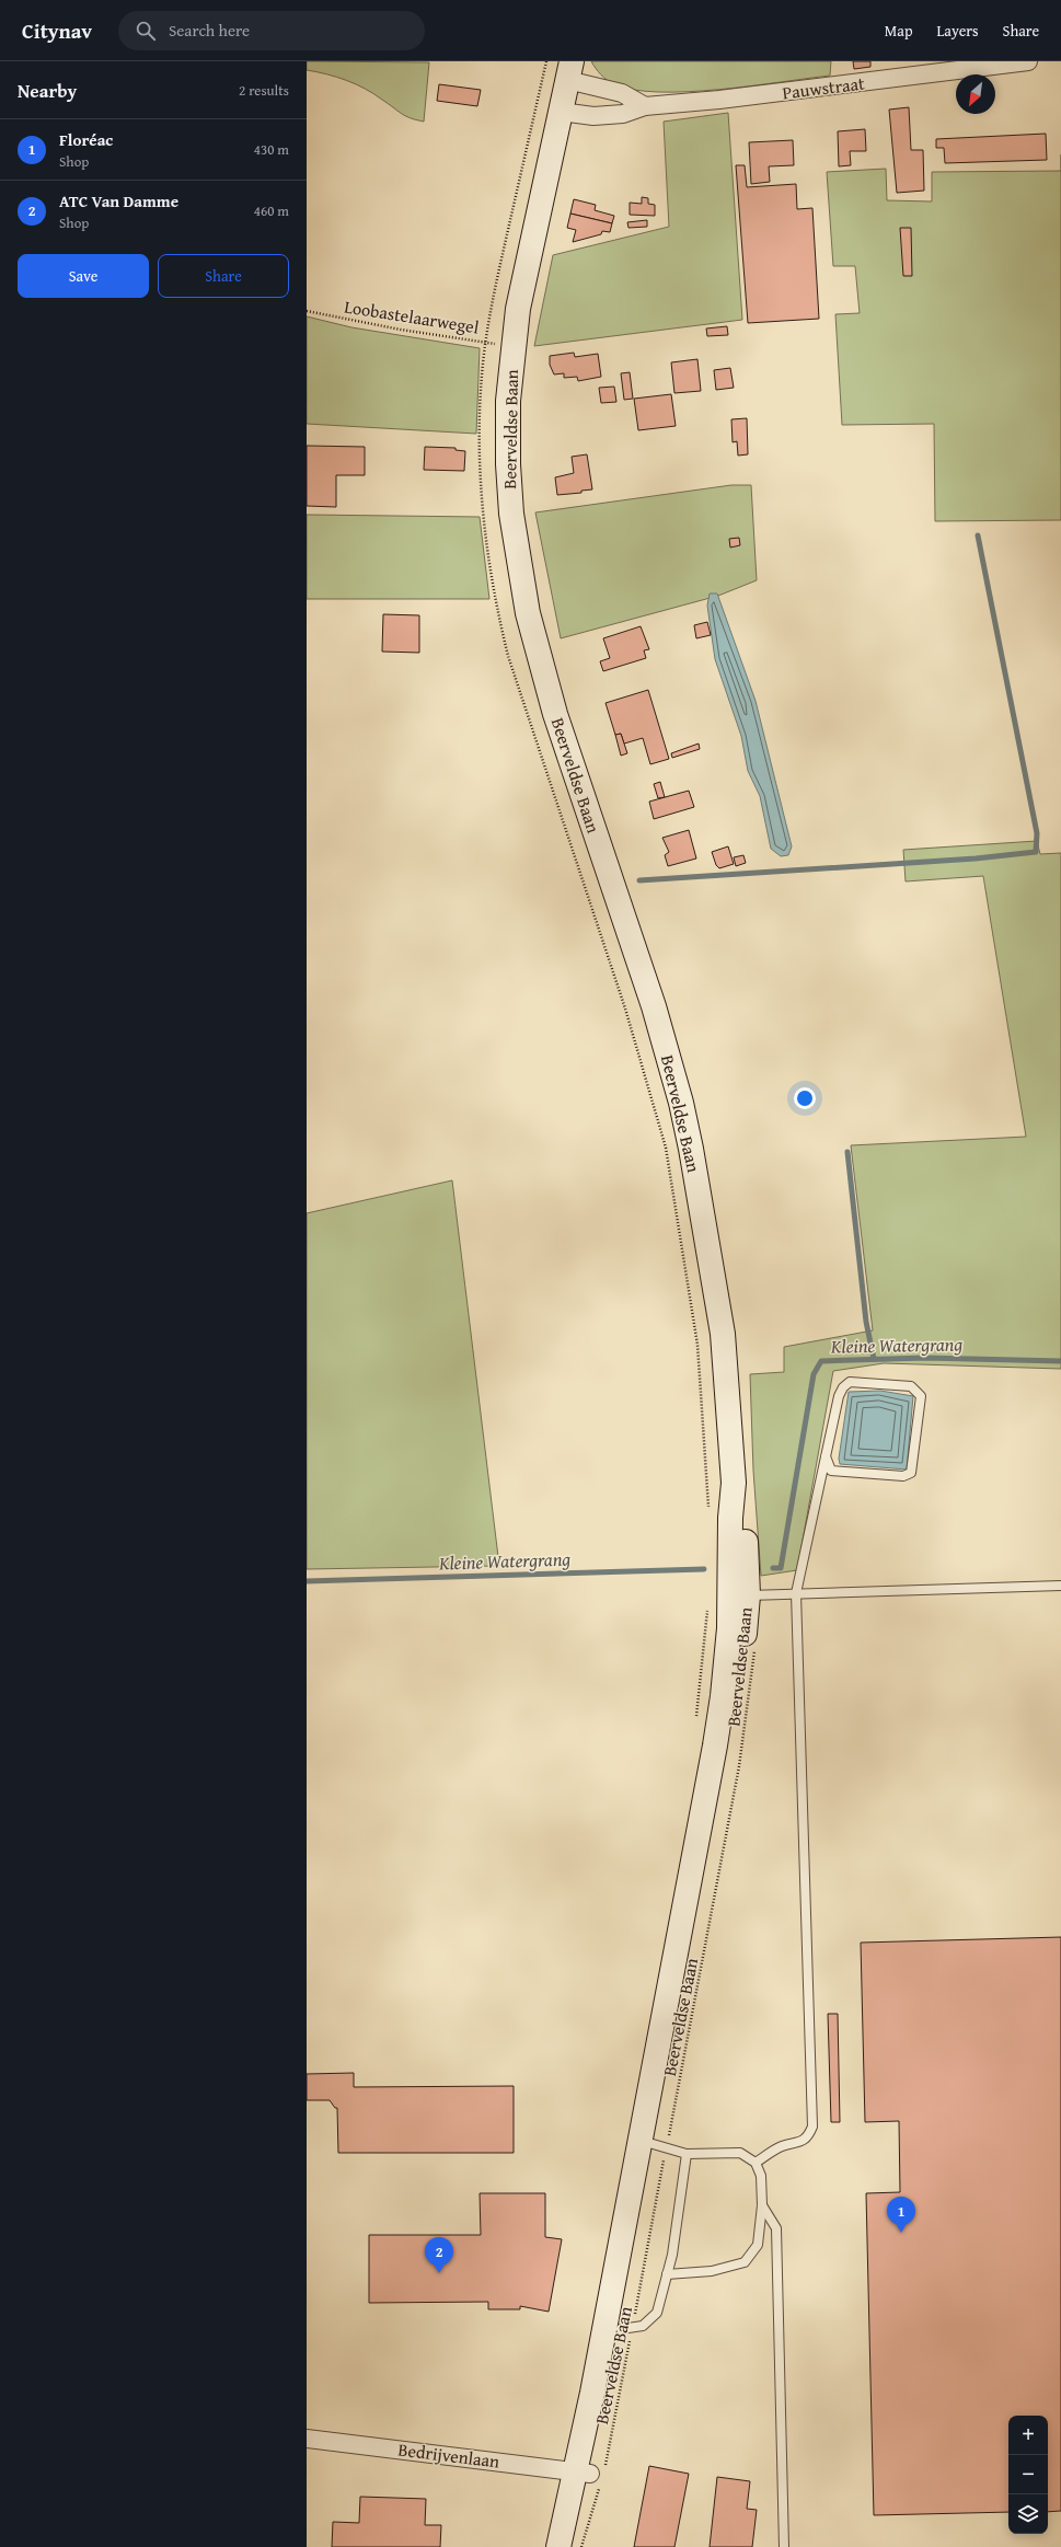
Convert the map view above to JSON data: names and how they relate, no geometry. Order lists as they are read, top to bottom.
{
  "streets": {
    "main road": ["Beerveldse Baan"],
    "street": ["Pauwstraat", "Bedrijvenlaan"],
    "path": ["Loobastelaarwegel"]
  },
  "crossings": [
    ["Pauwstraat", "Beerveldse Baan"],
    ["Loobastelaarwegel", "Beerveldse Baan"],
    ["Beerveldse Baan", "Bedrijvenlaan"]
  ],
  "water": ["Kleine Watergrang"],
  "north": "bottom left",
  "page": {
    "header": "Citynav",
    "search": "Search here",
    "nav": ["Map", "Layers", "Share"],
    "heading": ["Nearby", "2 results"],
    "list": [
      {
        "mark": "1",
        "name": "Floréac",
        "note": "Shop",
        "value": "430 m"
      },
      {
        "mark": "2",
        "name": "ATC Van Damme",
        "note": "Shop",
        "value": "460 m"
      }
    ],
    "buttons": ["Save", "Share"],
    "pins": ["1", "2"],
    "map_buttons": ["+", "−"]
  }
}
